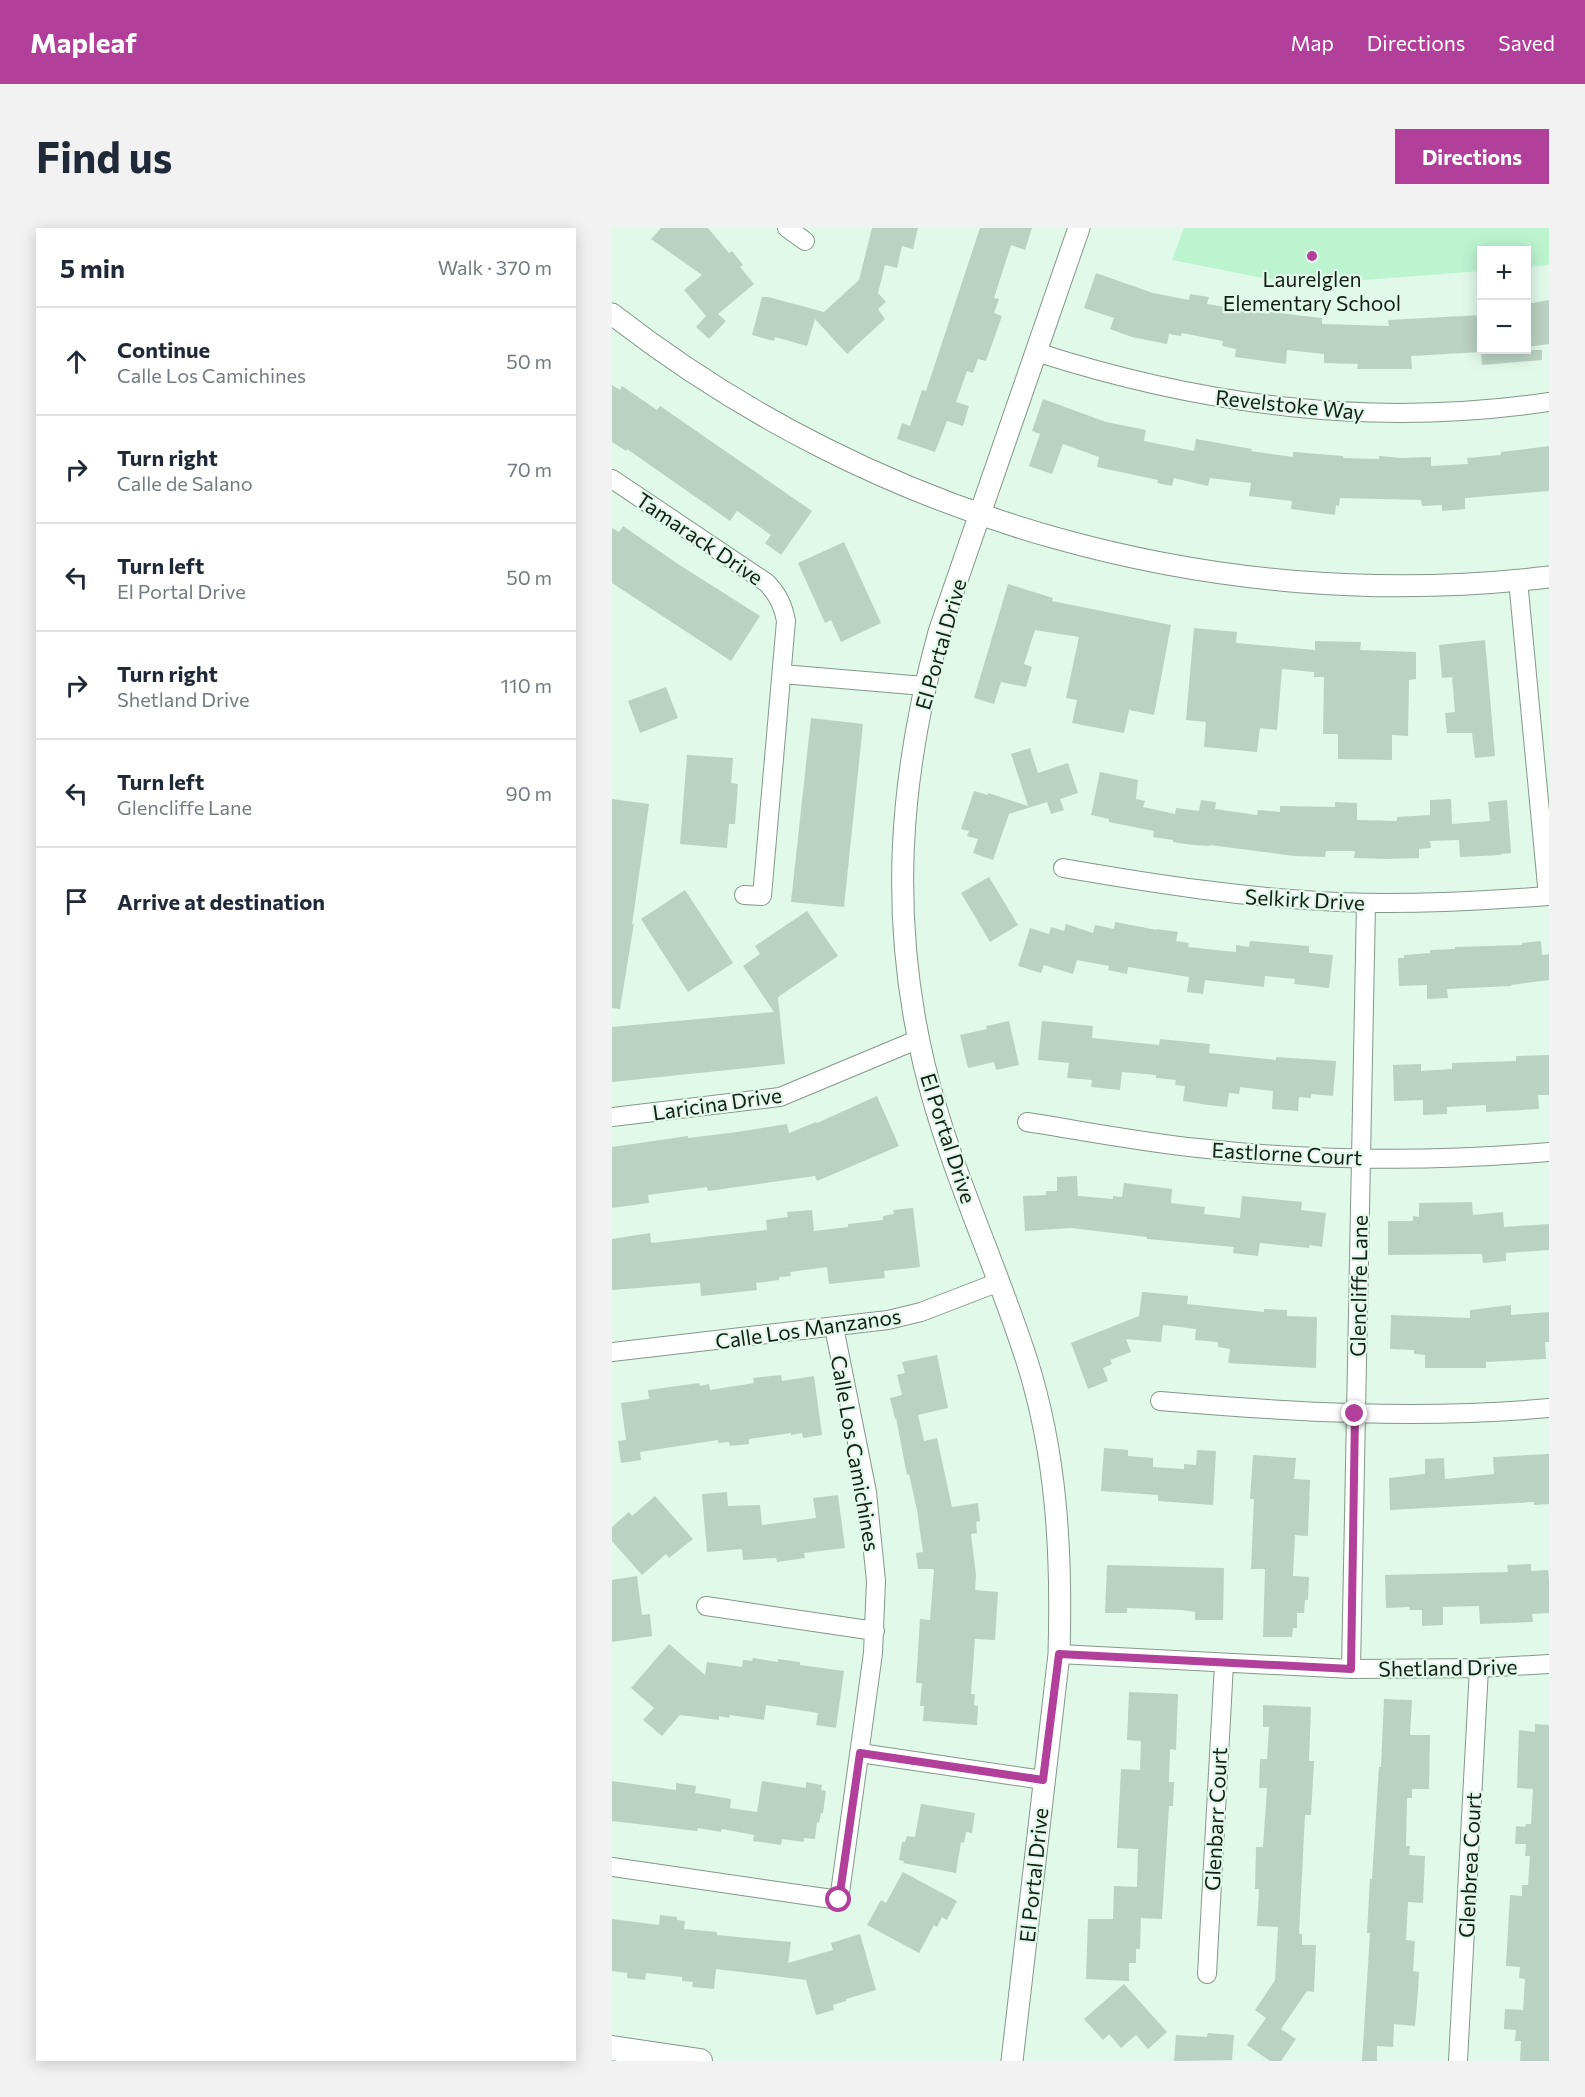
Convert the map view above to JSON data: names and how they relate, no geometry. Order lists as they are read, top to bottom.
{
  "streets": {
    "street": [
      "Revelstoke Way",
      "Tamarack Drive",
      "El Portal Drive",
      "Selkirk Drive",
      "Laricina Drive",
      "Eastlorne Court",
      "Glencliffe Lane",
      "Calle Los Manzanos",
      "Calle Los Camichines",
      "Shetland Drive",
      "Glenbarr Court",
      "Glenbrea Court"
    ]
  },
  "crossings": [
    ["Revelstoke Way", "El Portal Drive"],
    ["El Portal Drive", "Laricina Drive"],
    ["El Portal Drive", "Calle Los Manzanos"],
    ["El Portal Drive", "Shetland Drive"],
    ["Selkirk Drive", "Glencliffe Lane"],
    ["Eastlorne Court", "Glencliffe Lane"],
    ["Glencliffe Lane", "Shetland Drive"],
    ["Calle Los Manzanos", "Calle Los Camichines"],
    ["Shetland Drive", "Glenbarr Court"],
    ["Shetland Drive", "Glenbrea Court"]
  ],
  "places": ["Laurelglen Elementary School"],
  "page": {
    "header": "Mapleaf",
    "nav": ["Map", "Directions", "Saved"],
    "buttons": "Directions",
    "title": "Find us",
    "heading": ["5 min", "Walk · 370 m"],
    "map_buttons": ["+", "−"],
    "list": [
      ["Continue", "Calle Los Camichines", "50 m"],
      ["Turn right", "Calle de Salano", "70 m"],
      ["Turn left", "El Portal Drive", "50 m"],
      ["Turn right", "Shetland Drive", "110 m"],
      ["Turn left", "Glencliffe Lane", "90 m"],
      "Arrive at destination"
    ]
  }
}
